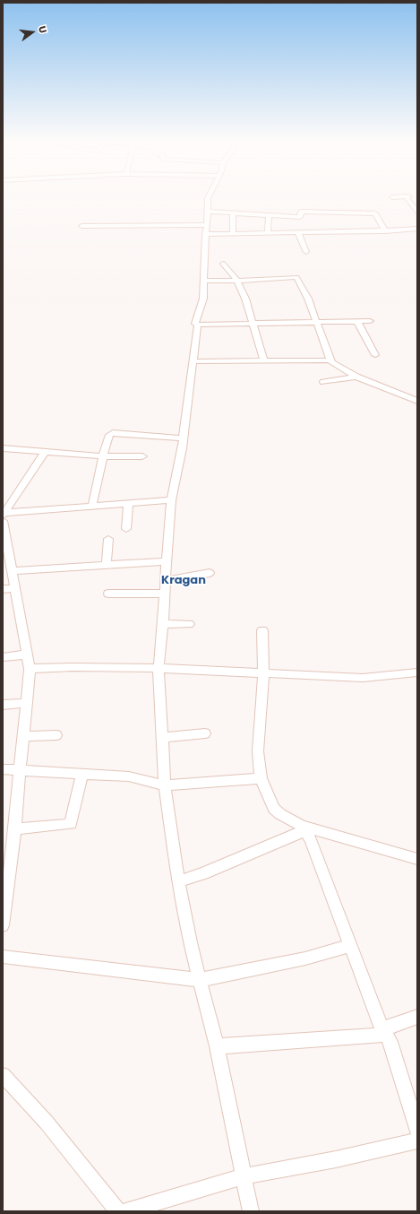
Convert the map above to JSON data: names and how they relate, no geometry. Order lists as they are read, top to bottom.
{
  "districts": ["Kragan"],
  "north": "right"
}
